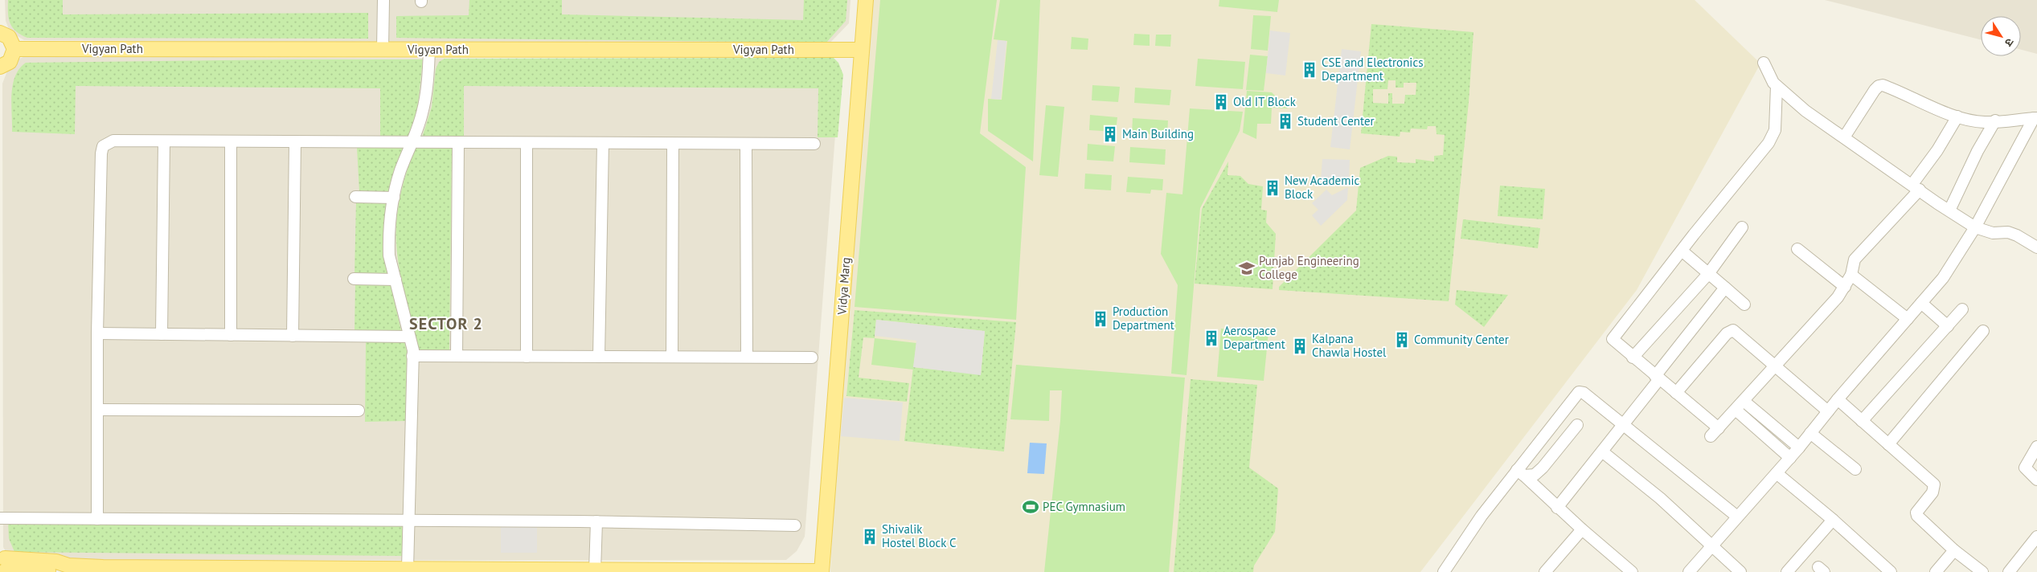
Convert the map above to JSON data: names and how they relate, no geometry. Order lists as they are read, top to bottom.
{
  "streets": {
    "main road": ["Vigyan Path", "Vidya Marg"]
  },
  "crossings": [
    ["Vigyan Path", "Vidya Marg"]
  ],
  "districts": ["SECTOR 2"],
  "places": {
    "building": [
      "CSE and Electronics Department",
      "Old IT Block",
      "Student Center",
      "Main Building",
      "New Academic Block",
      "Production Department",
      "Aerospace Department",
      "Community Center",
      "Kalpana Chawla Hostel",
      "Shivalik Hostel Block C"
    ],
    "school or university": ["Punjab Engineering College"],
    "sports": ["PEC Gymnasium"]
  },
  "north": "bottom right"
}
